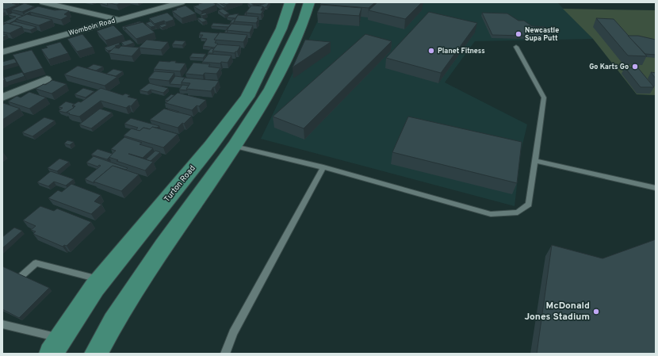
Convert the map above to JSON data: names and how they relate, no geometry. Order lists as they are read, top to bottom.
{
  "streets": {
    "main road": ["Turton Road"],
    "street": ["Womboin Road"]
  },
  "places": [
    "Newcastle Supa Putt",
    "Planet Fitness",
    "Go Karts Go",
    "McDonald Jones Stadium"
  ]
}
